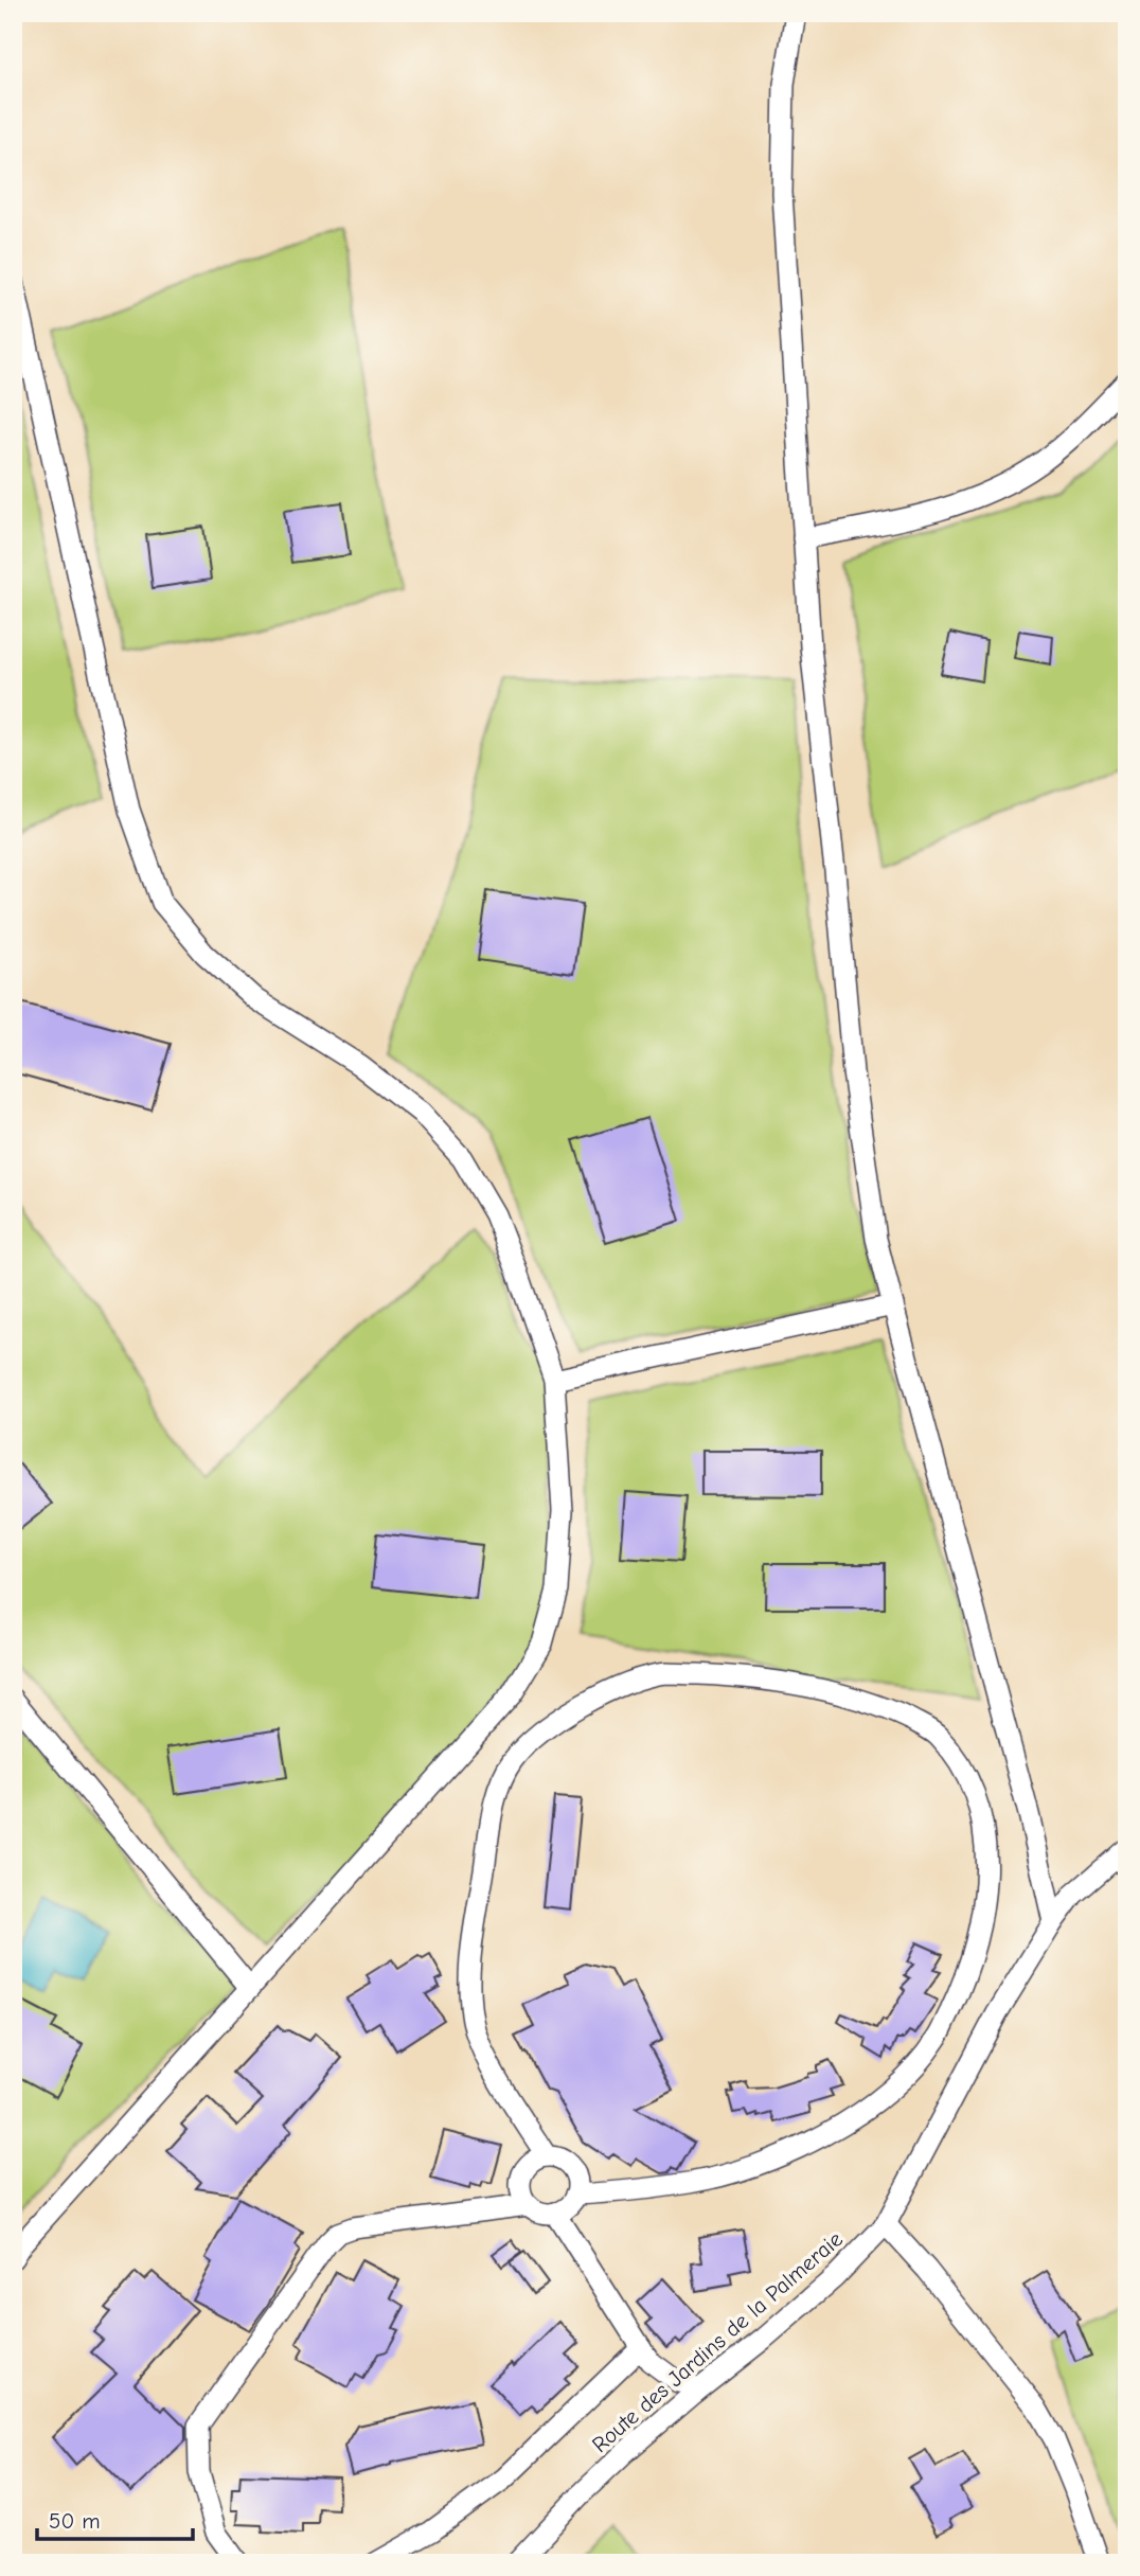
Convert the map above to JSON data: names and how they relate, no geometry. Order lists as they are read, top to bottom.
{
  "streets": {
    "street": ["Route des Jardins de la Palmeraie"]
  },
  "scale_bar": "50 m"
}
